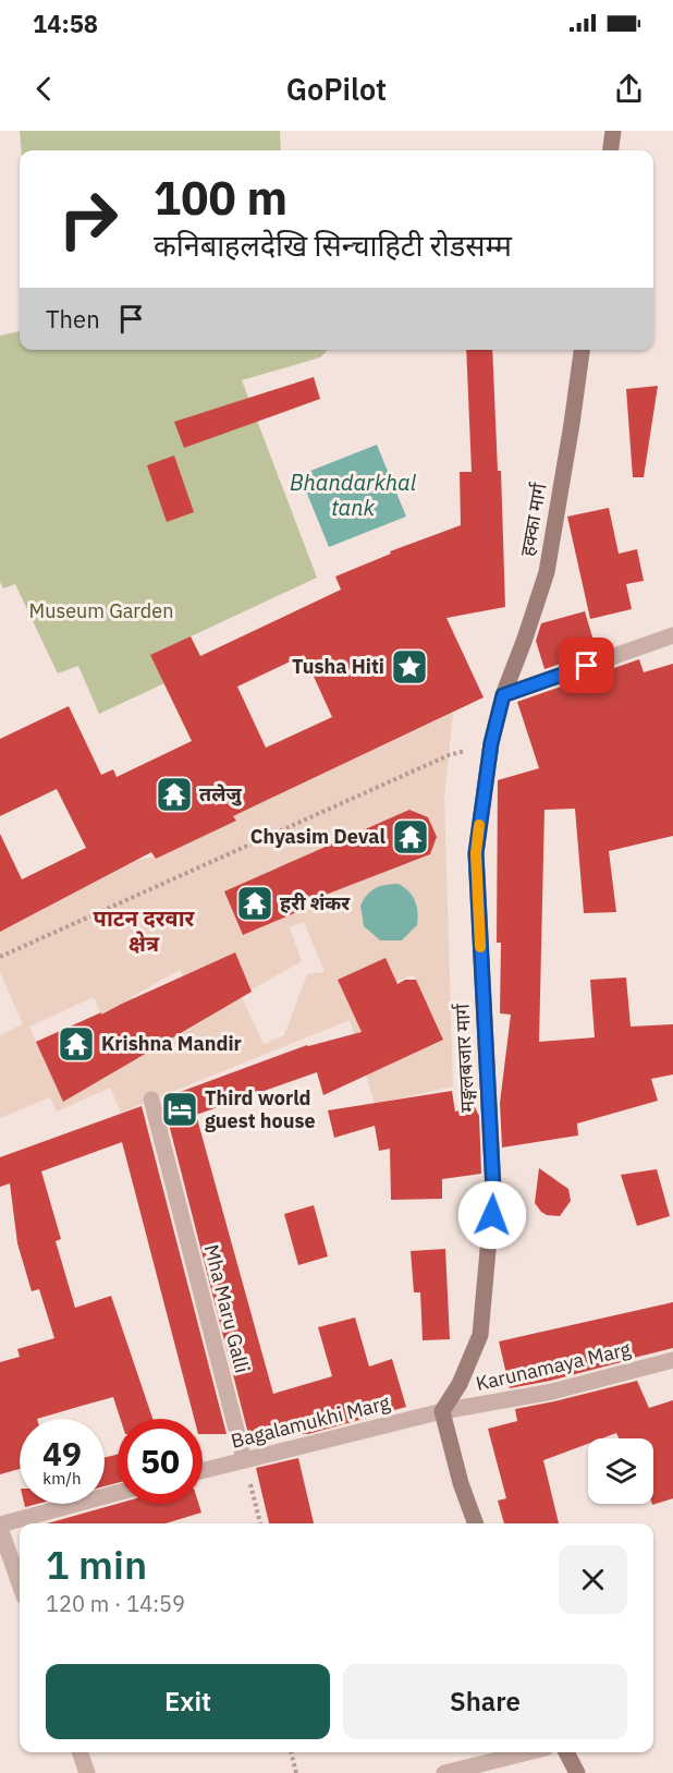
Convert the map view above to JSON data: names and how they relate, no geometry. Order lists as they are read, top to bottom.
{
  "streets": {
    "main road": ["हक्का मार्ग", "मङ्गलबजार मार्ग"],
    "street": ["Mha Maru Galli", "Karunamaya Marg", "Bagalamukhi Marg"]
  },
  "crossings": [
    ["हक्का मार्ग", "मङ्गलबजार मार्ग"],
    ["मङ्गलबजार मार्ग", "Karunamaya Marg"],
    ["मङ्गलबजार मार्ग", "Bagalamukhi Marg"],
    ["Mha Maru Galli", "Bagalamukhi Marg"],
    ["Karunamaya Marg", "Bagalamukhi Marg"]
  ],
  "districts": ["पाटन दरवार क्षेत्र"],
  "water": ["Bhandarkhal tank"],
  "parks": ["Museum Garden"],
  "places": {
    "place": ["Tusha Hiti"],
    "temple": [
      "तलेजु",
      "Chyasim Deval",
      "हरी शंकर",
      "Krishna Mandir"
    ],
    "hotel": ["Third world guest house"]
  },
  "page": {
    "status": "14:58",
    "header": "GoPilot",
    "turn": ["100 m", "कनिबाहलदेखि सिन्चाहिटी रोडसम्म"],
    "then": "Then",
    "speed": "49 km/h",
    "limit": "50",
    "heading": ["1 min", "120 m · 14:59"],
    "buttons": ["Exit", "Share"]
  }
}
